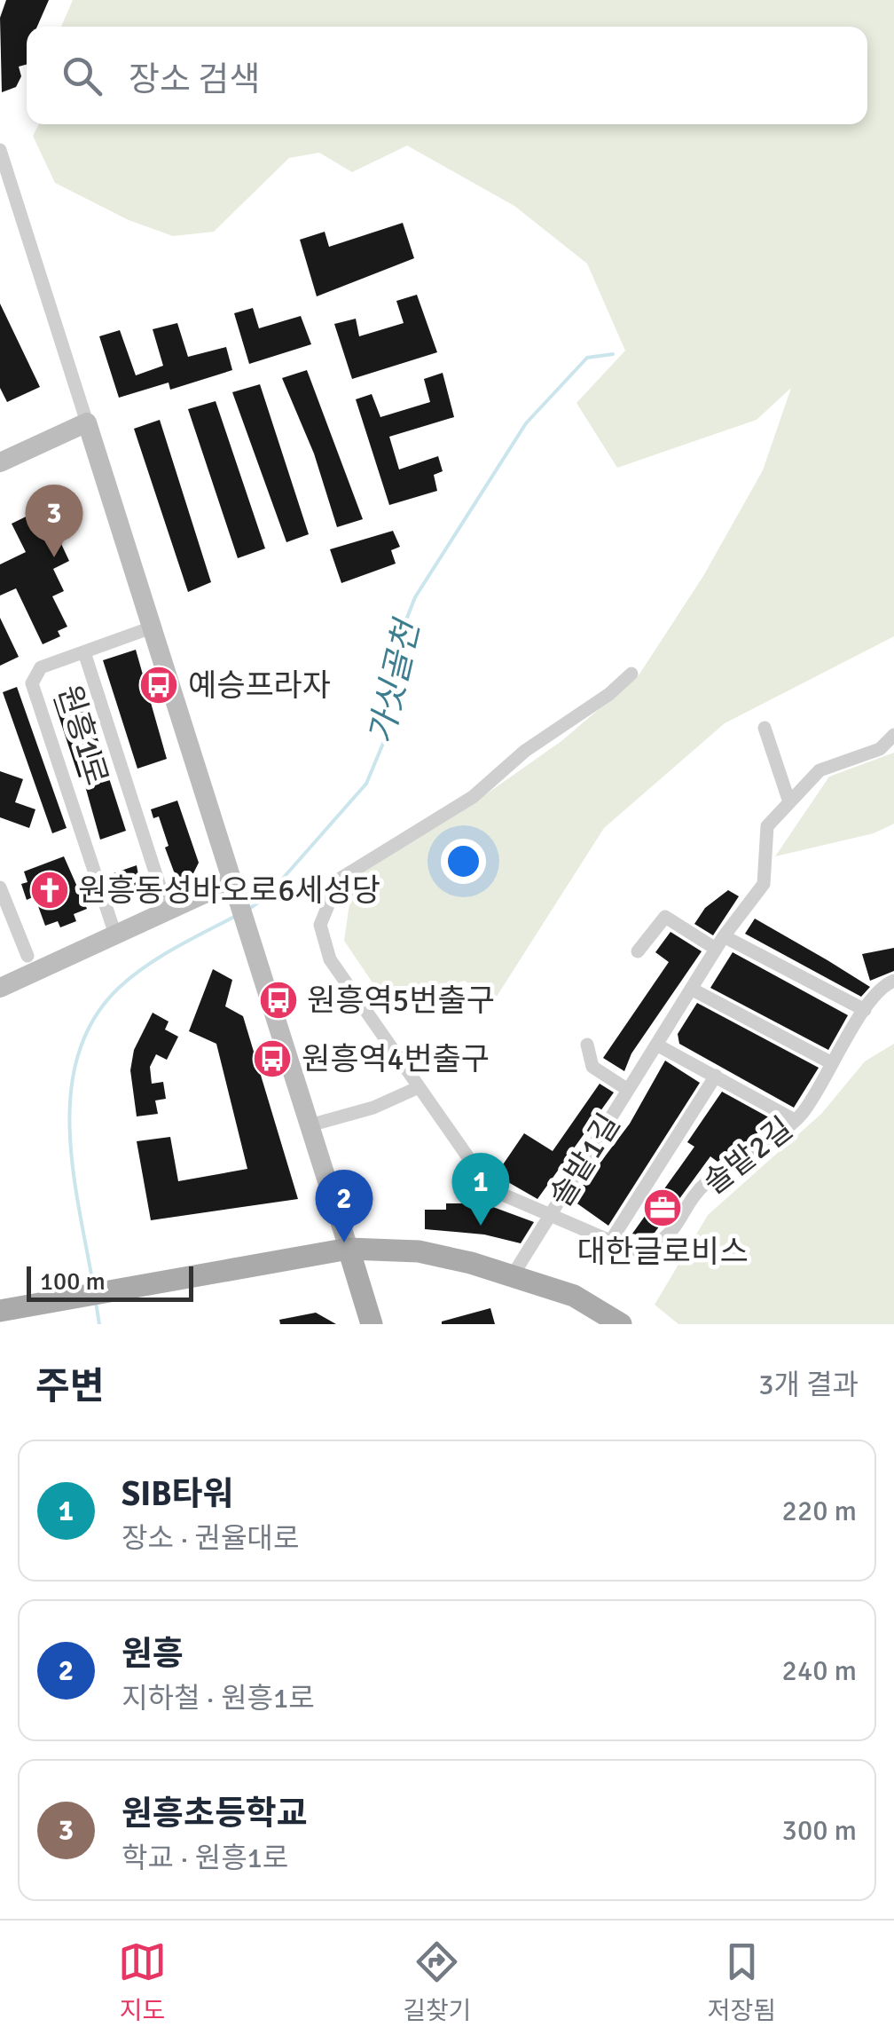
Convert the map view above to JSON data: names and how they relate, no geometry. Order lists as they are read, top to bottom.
{
  "streets": {
    "street": ["원흥1로", "솔밭2길", "솔밭1길"]
  },
  "crossings": [
    ["솔밭2길", "솔밭1길"]
  ],
  "water": ["가싯골천"],
  "places": {
    "bus stop": ["예승프라자", "원흥역5번출구", "원흥역4번출구"],
    "church": ["원흥동성바오로6세성당"],
    "office": ["대한글로비스"]
  },
  "scale_bar": "100 m",
  "page": {
    "search": "장소 검색",
    "pins": ["3", "1", "2"],
    "scale": "100 m",
    "heading": ["주변", "3개 결과"],
    "list": [
      {
        "mark": "1",
        "name": "SIB타워",
        "note": "장소 · 권율대로",
        "value": "220 m"
      },
      {
        "mark": "2",
        "name": "원흥",
        "note": "지하철 · 원흥1로",
        "value": "240 m"
      },
      {
        "mark": "3",
        "name": "원흥초등학교",
        "note": "학교 · 원흥1로",
        "value": "300 m"
      }
    ],
    "nav": ["지도", "길찾기", "저장됨"]
  }
}
